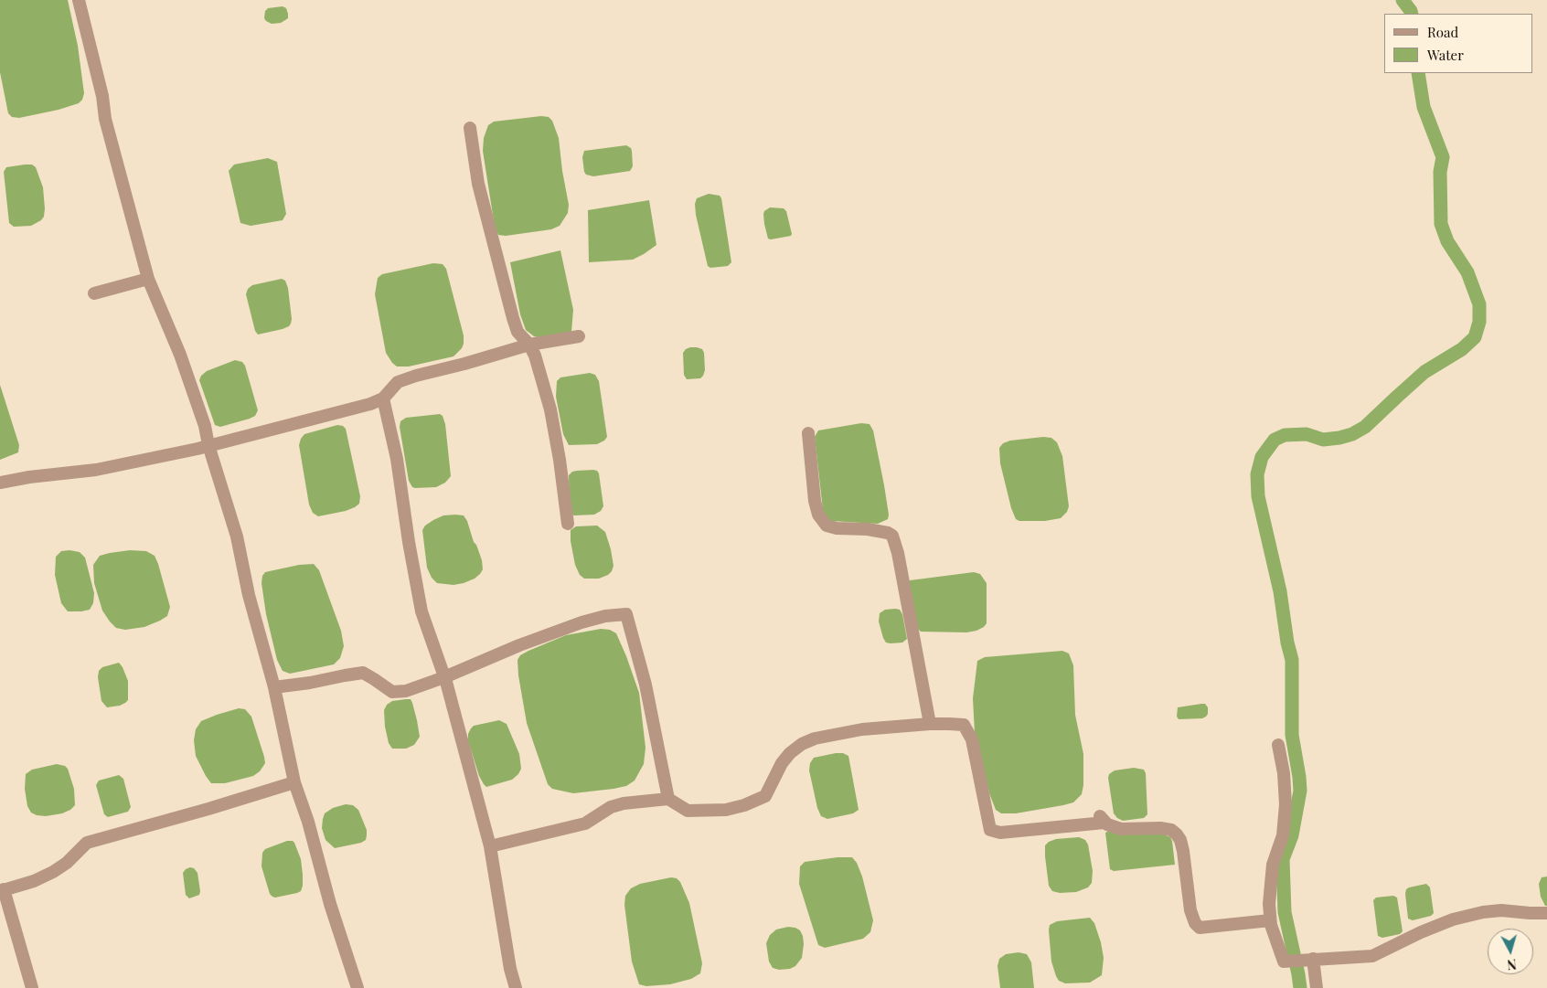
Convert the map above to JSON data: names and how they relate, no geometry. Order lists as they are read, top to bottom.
{
  "legend": ["Road", "Water"],
  "north": "bottom"
}
